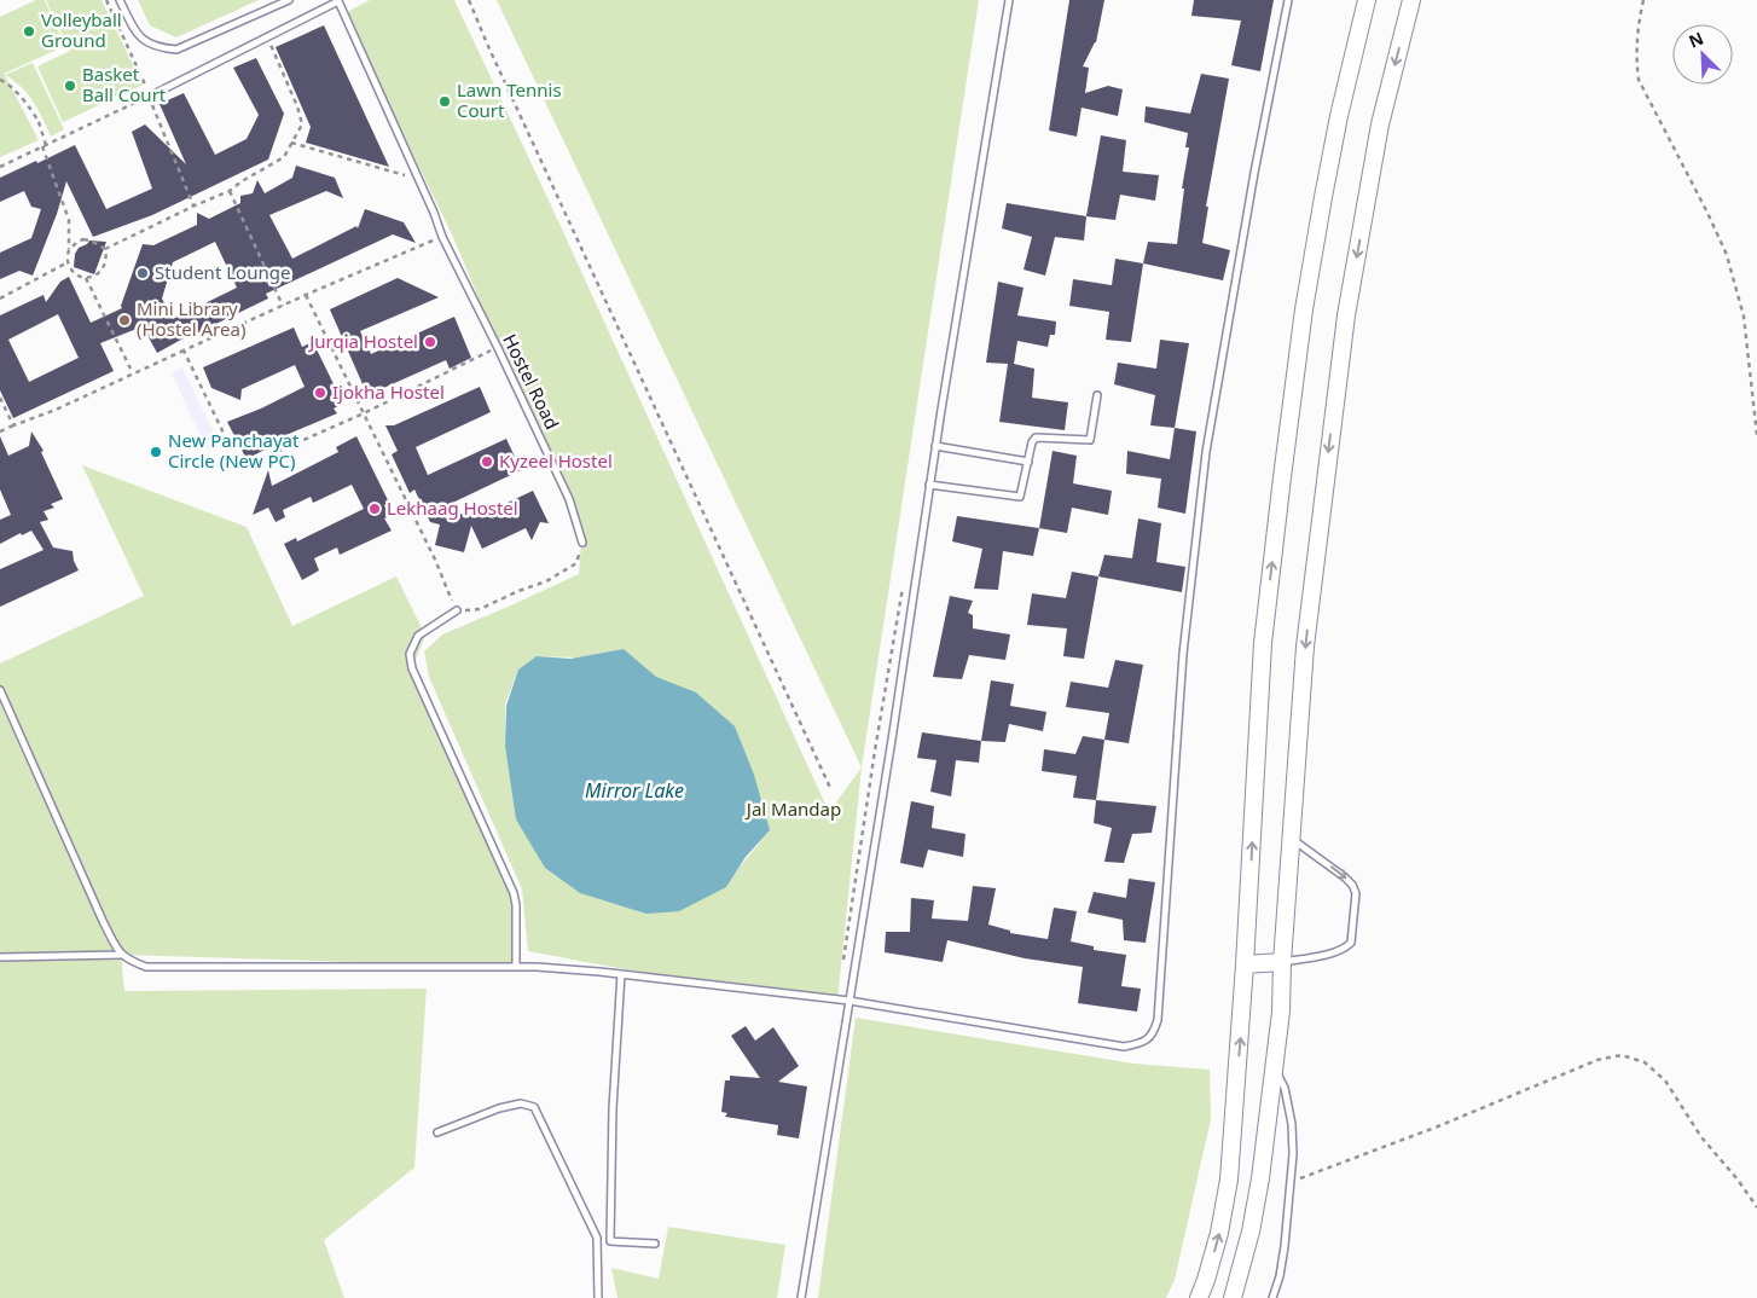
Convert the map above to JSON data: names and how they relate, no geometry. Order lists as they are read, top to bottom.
{
  "streets": {
    "lane": ["Hostel Road"]
  },
  "water": ["Mirror Lake"],
  "parks": ["Jal Mandap"],
  "places": [
    "Volleyball Ground",
    "Basket Ball Court",
    "Lawn Tennis Court",
    "Student Lounge",
    "Mini Library (Hostel Area)",
    "Jurqia Hostel",
    "Ijokha Hostel",
    "New Panchayat Circle (New PC)",
    "Kyzeel Hostel",
    "Lekhaag Hostel"
  ],
  "north": "top left"
}
